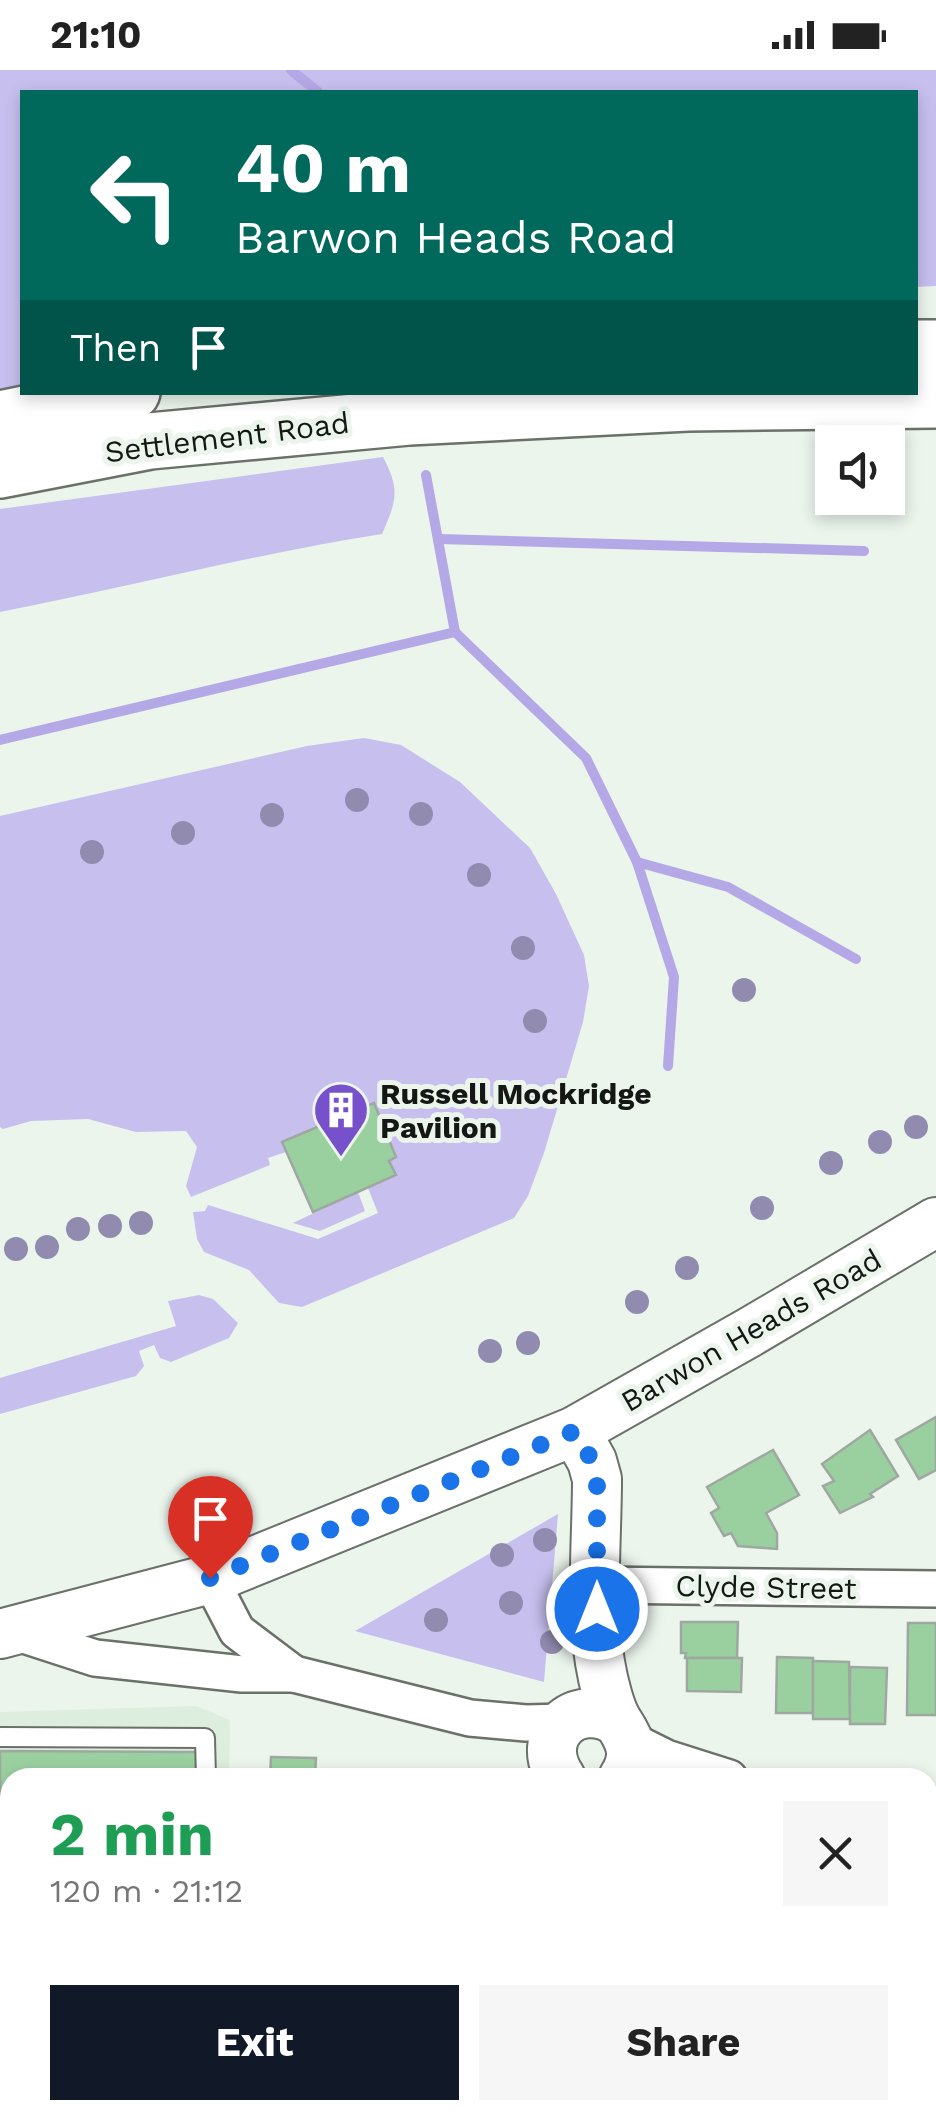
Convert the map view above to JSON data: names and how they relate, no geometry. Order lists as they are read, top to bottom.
{
  "streets": {
    "highway": ["Settlement Road"],
    "street": ["Barwon Heads Road", "Clyde Street"]
  },
  "places": {
    "building": ["Russell Mockridge Pavilion"]
  },
  "page": {
    "status": "21:10",
    "turn": ["40 m", "Barwon Heads Road"],
    "then": "Then",
    "heading": ["2 min", "120 m · 21:12"],
    "buttons": ["Exit", "Share"]
  }
}
